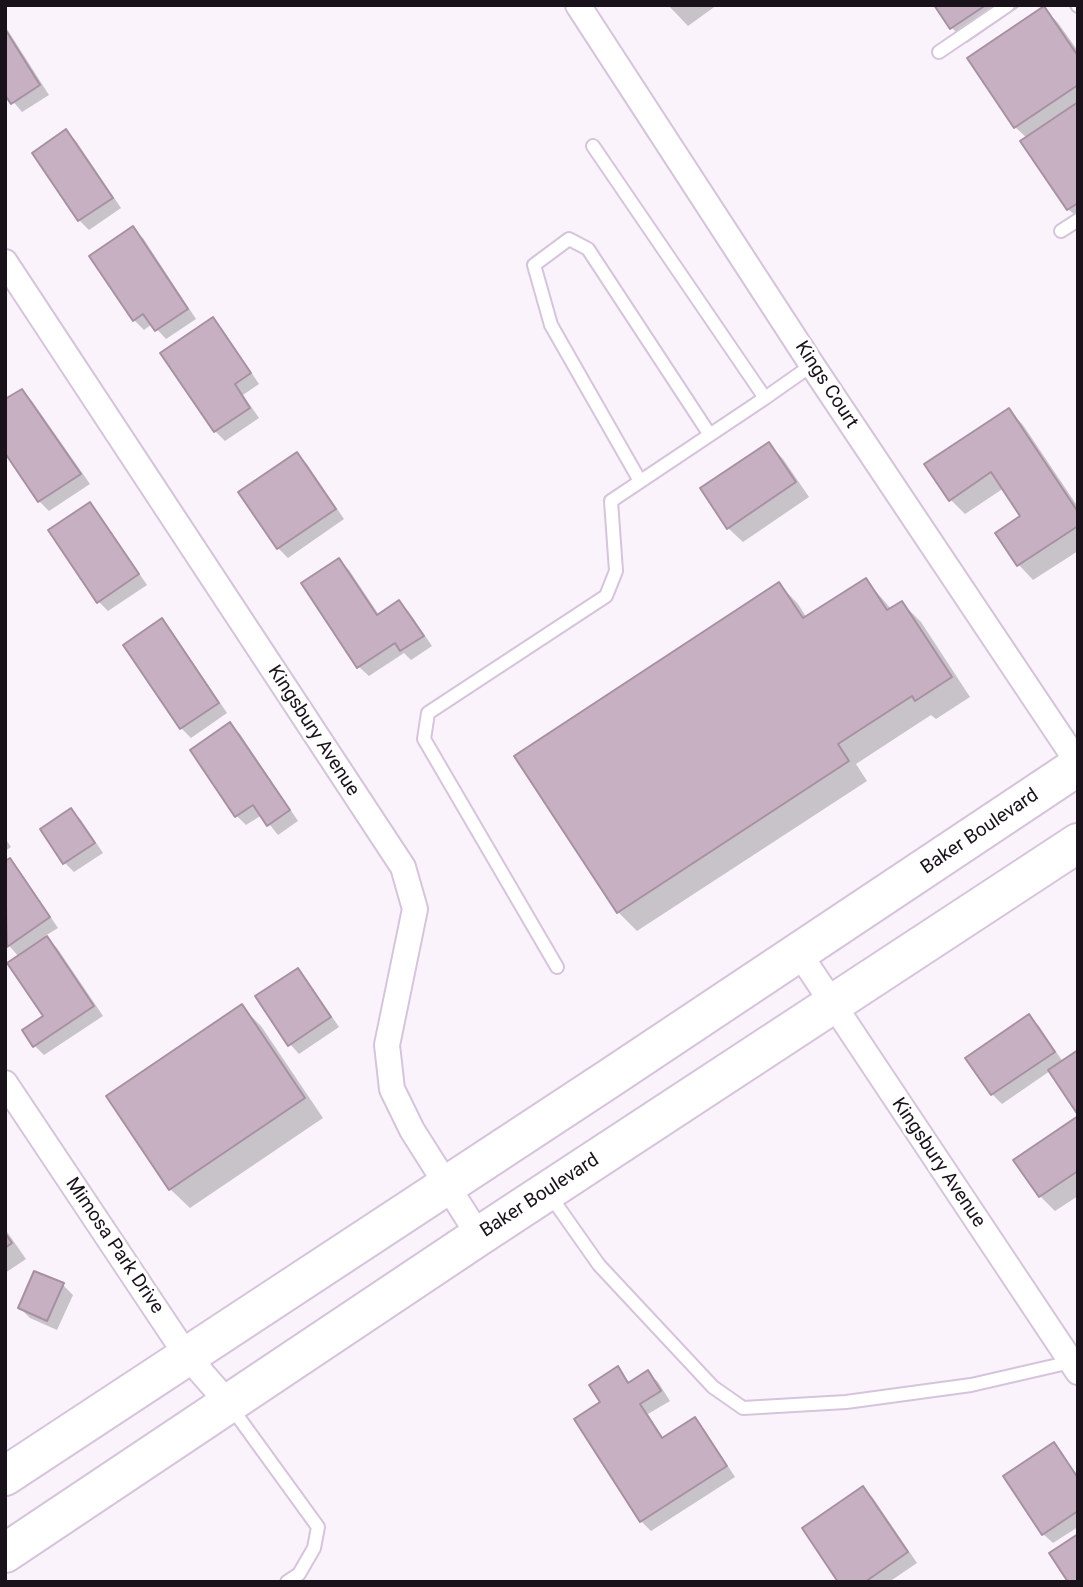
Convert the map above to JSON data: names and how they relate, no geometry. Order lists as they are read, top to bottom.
{
  "streets": {
    "main road": ["Baker Boulevard"],
    "street": ["Kings Court", "Kingsbury Avenue", "Mimosa Park Drive"]
  },
  "crossings": [
    ["Kings Court", "Baker Boulevard"],
    ["Kingsbury Avenue", "Baker Boulevard"],
    ["Baker Boulevard", "Mimosa Park Drive"]
  ]
}
